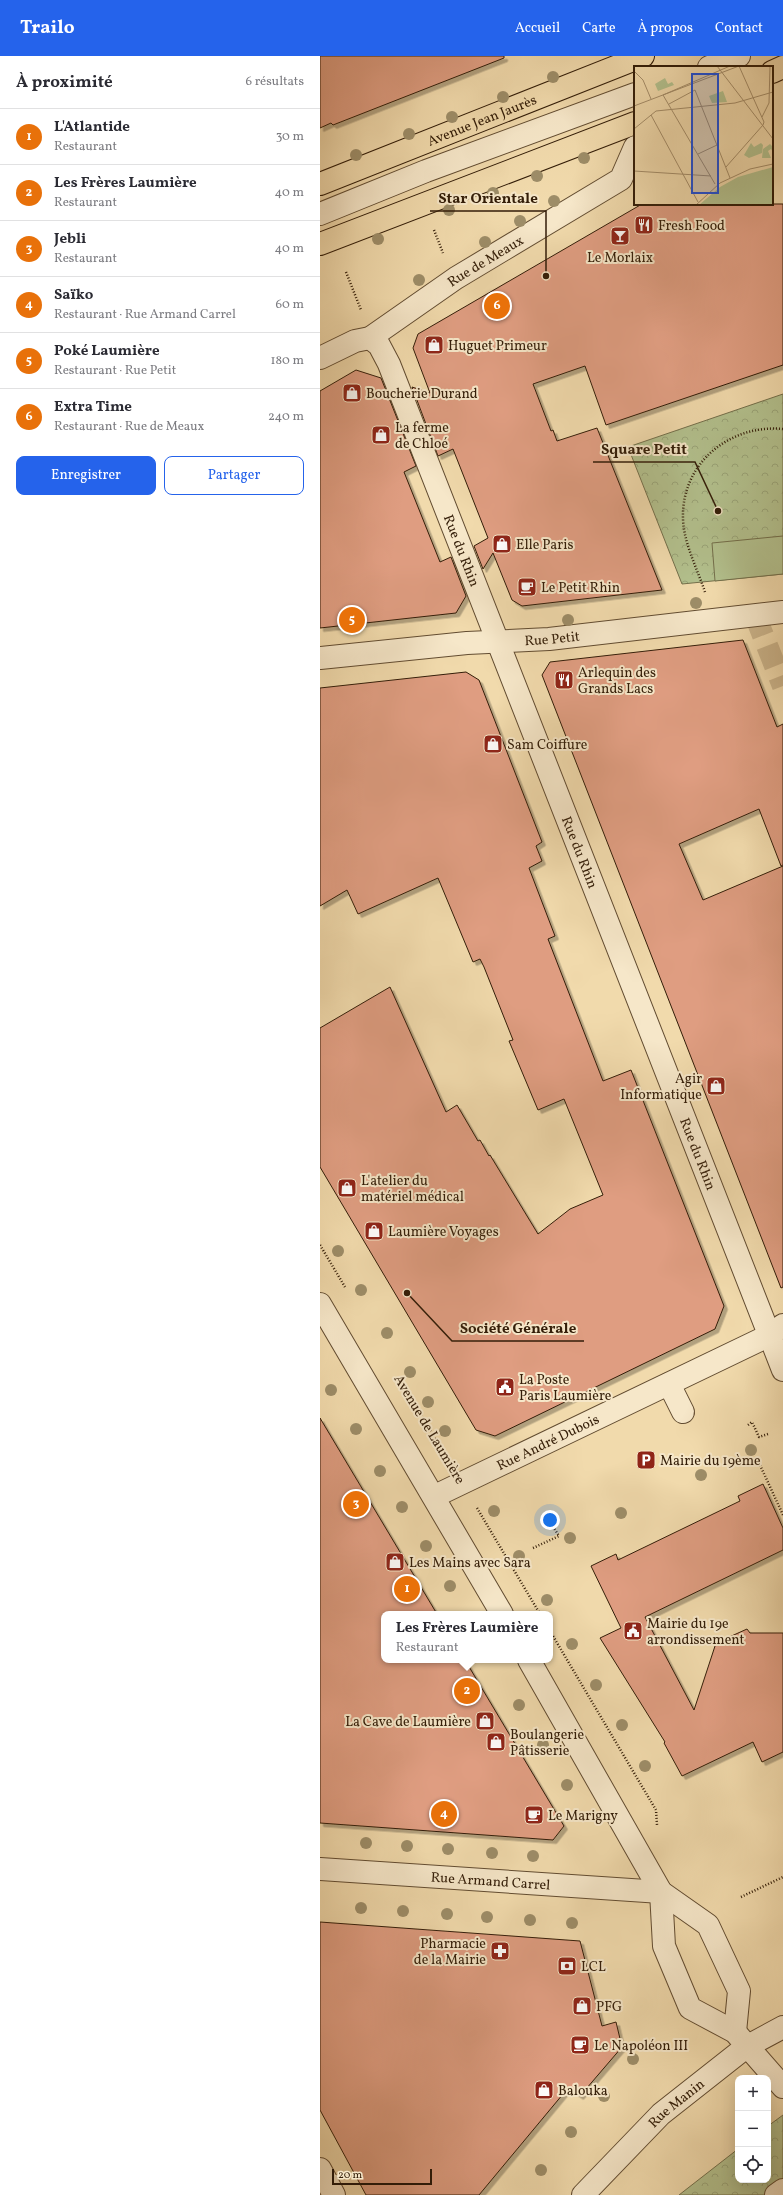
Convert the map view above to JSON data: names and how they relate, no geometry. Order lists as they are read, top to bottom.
{
  "streets": {
    "main road": ["Avenue Jean Jaurès"],
    "street": [
      "Rue de Meaux",
      "Rue du Rhin",
      "Rue Petit",
      "Rue André Dubois",
      "Rue Armand Carrel",
      "Rue Manin"
    ],
    "path": ["Avenue de Laumière"]
  },
  "crossings": [
    ["Rue de Meaux", "Rue du Rhin"],
    ["Rue du Rhin", "Rue Petit"],
    ["Rue du Rhin", "Rue André Dubois"],
    ["Avenue de Laumière", "Rue André Dubois"]
  ],
  "places": {
    "restaurant": ["Fresh Food", "Arlequin des Grands Lacs"],
    "bar": ["Le Morlaix"],
    "other": ["Star Orientale", "Square Petit", "Société Générale"],
    "shop": [
      "Huguet Primeur",
      "Boucherie Durand",
      "La ferme de Chloé",
      "Elle Paris",
      "Sam Coiffure",
      "Agir Informatique",
      "L'atelier du matériel médical",
      "Laumière Voyages",
      "Les Mains avec Sara",
      "La Cave de Laumière",
      "Boulangerie Pâtisserie",
      "PFG",
      "Balouka"
    ],
    "cafe": ["Le Petit Rhin", "Le Marigny", "Le Napoléon III"],
    "public building": ["La Poste Paris Laumière", "Mairie du 19e arrondissement"],
    "parking": ["Mairie du 19ème"],
    "pharmacy": ["Pharmacie de la Mairie"],
    "bank": ["LCL"]
  },
  "scale_bar": "20 m",
  "page": {
    "header": "Trailo",
    "nav": [
      "Accueil",
      "Carte",
      "À propos",
      "Contact"
    ],
    "heading": ["À proximité", "6 résultats"],
    "list": [
      {
        "mark": "1",
        "name": "L'Atlantide",
        "note": "Restaurant",
        "value": "30 m"
      },
      {
        "mark": "2",
        "name": "Les Frères Laumière",
        "note": "Restaurant",
        "value": "40 m"
      },
      {
        "mark": "3",
        "name": "Jebli",
        "note": "Restaurant",
        "value": "40 m"
      },
      {
        "mark": "4",
        "name": "Saïko",
        "note": "Restaurant · Rue Armand Carrel",
        "value": "60 m"
      },
      {
        "mark": "5",
        "name": "Poké Laumière",
        "note": "Restaurant · Rue Petit",
        "value": "180 m"
      },
      {
        "mark": "6",
        "name": "Extra Time",
        "note": "Restaurant · Rue de Meaux",
        "value": "240 m"
      }
    ],
    "pins": [
      "6",
      "5",
      "3",
      "1",
      "2",
      "4"
    ],
    "buttons": ["Enregistrer", "Partager"],
    "popup": ["Les Frères Laumière", "Restaurant"],
    "map_buttons": ["+", "−"],
    "scale": "20 m"
  }
}
